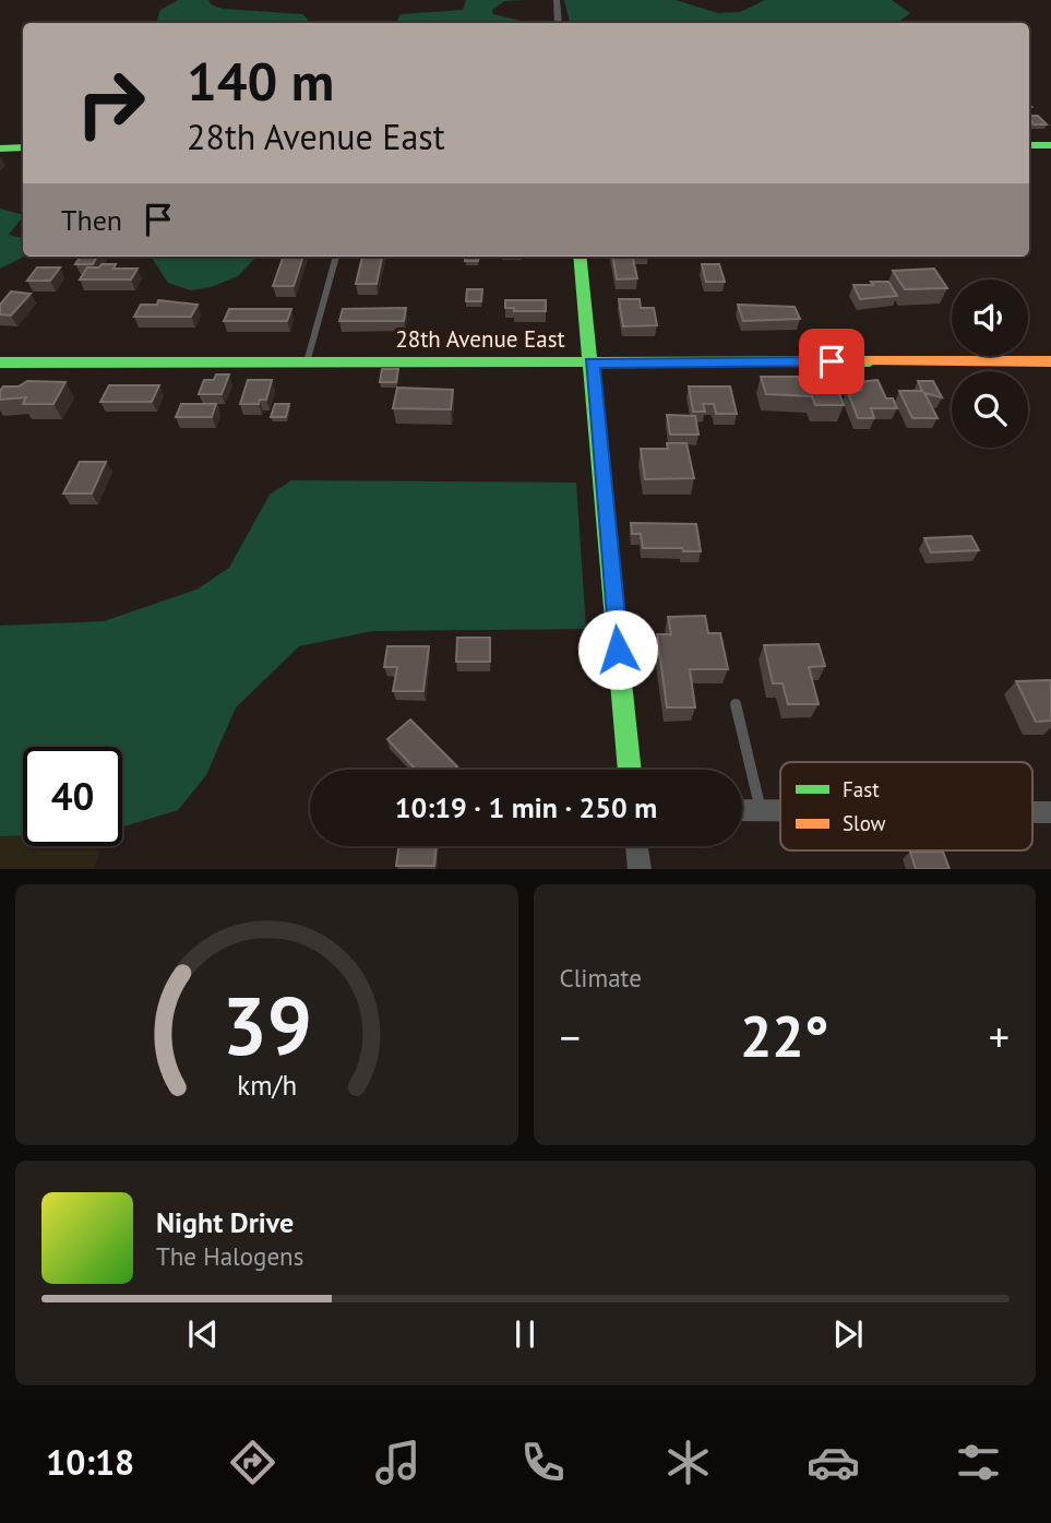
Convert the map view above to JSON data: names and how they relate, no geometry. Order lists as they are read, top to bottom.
{
  "streets": {
    "street": ["28th Avenue East"]
  },
  "legend": ["Fast", "Slow"],
  "page": {
    "turn": ["140 m", "28th Avenue East"],
    "then": "Then",
    "limit": "40",
    "trip": "10:19 · 1 min · 250 m",
    "tile": "Climate",
    "heat": ["−", "22°", "+"],
    "song": ["Night Drive", "The Halogens"],
    "tabs": "10:18",
    "gauge": ["39", "km/h"]
  }
}
